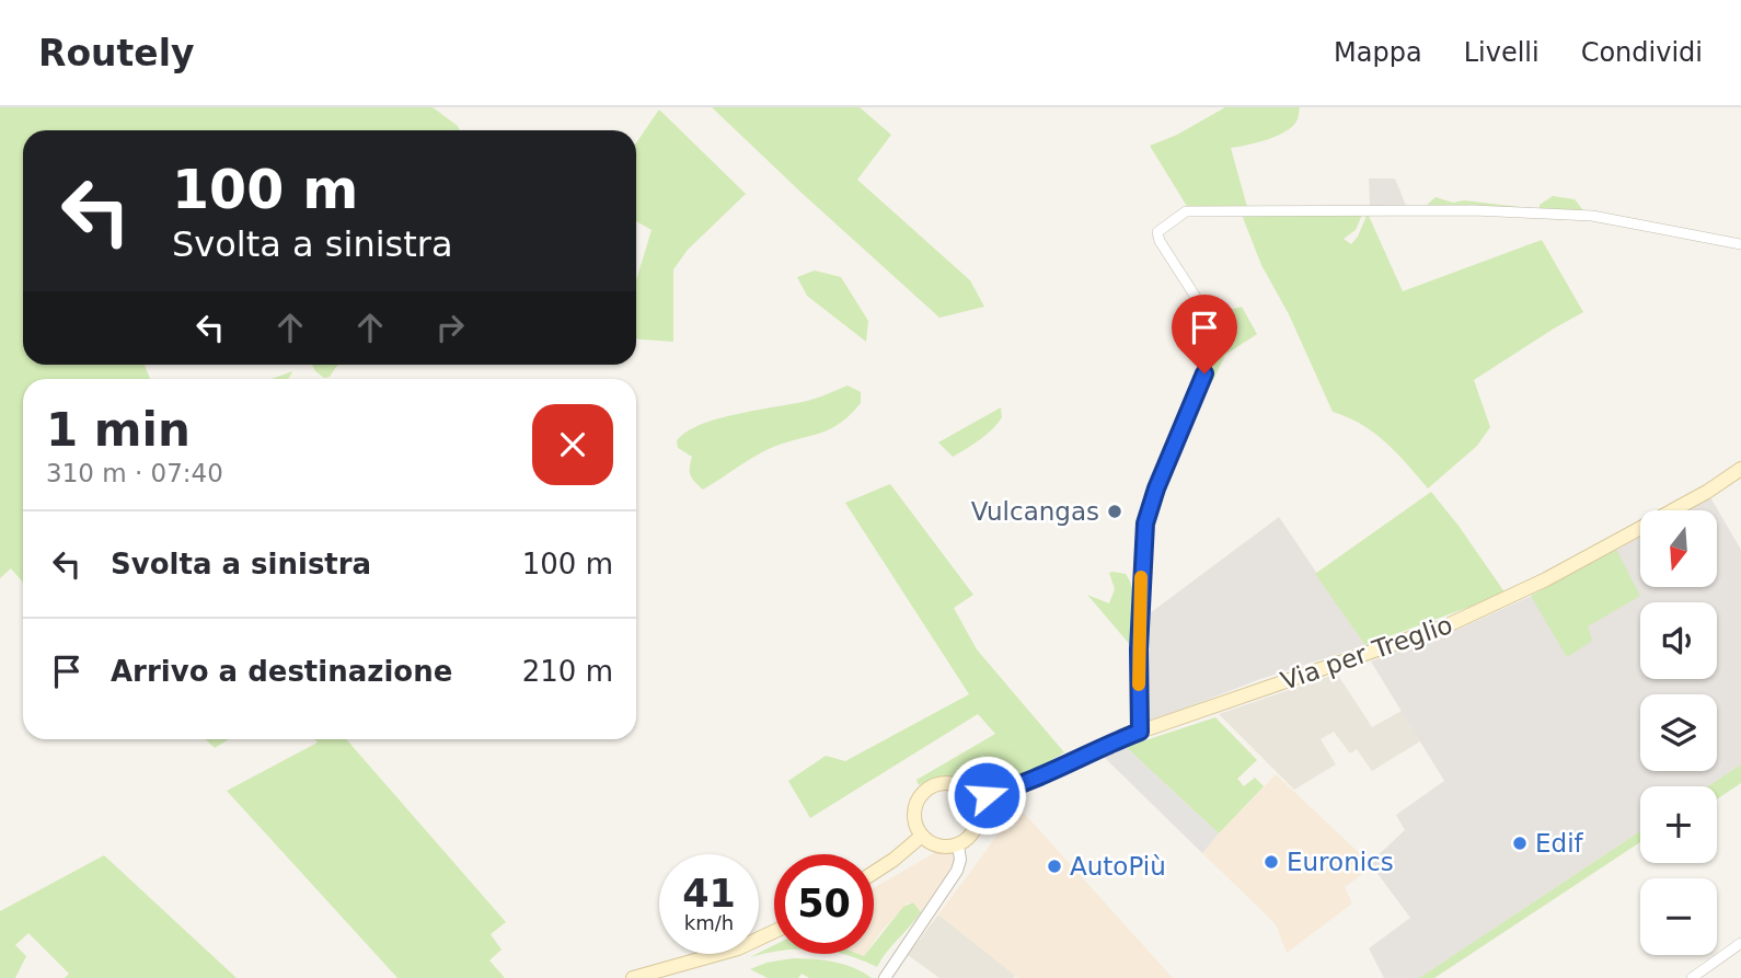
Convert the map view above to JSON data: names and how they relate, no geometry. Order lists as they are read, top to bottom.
{
  "streets": {
    "main road": ["Via per Treglio"]
  },
  "places": [
    "Vulcangas",
    "Edif",
    "Euronics",
    "AutoPiù"
  ],
  "north": "bottom",
  "page": {
    "header": "Routely",
    "nav": ["Mappa", "Livelli", "Condividi"],
    "turn": ["100 m", "Svolta a sinistra"],
    "heading": ["1 min", "310 m · 07:40"],
    "list": [
      {
        "name": "Svolta a sinistra",
        "value": "100 m"
      },
      {
        "name": "Arrivo a destinazione",
        "value": "210 m"
      }
    ],
    "map_buttons": ["+", "−"],
    "speed": "41 km/h",
    "limit": "50"
  }
}
